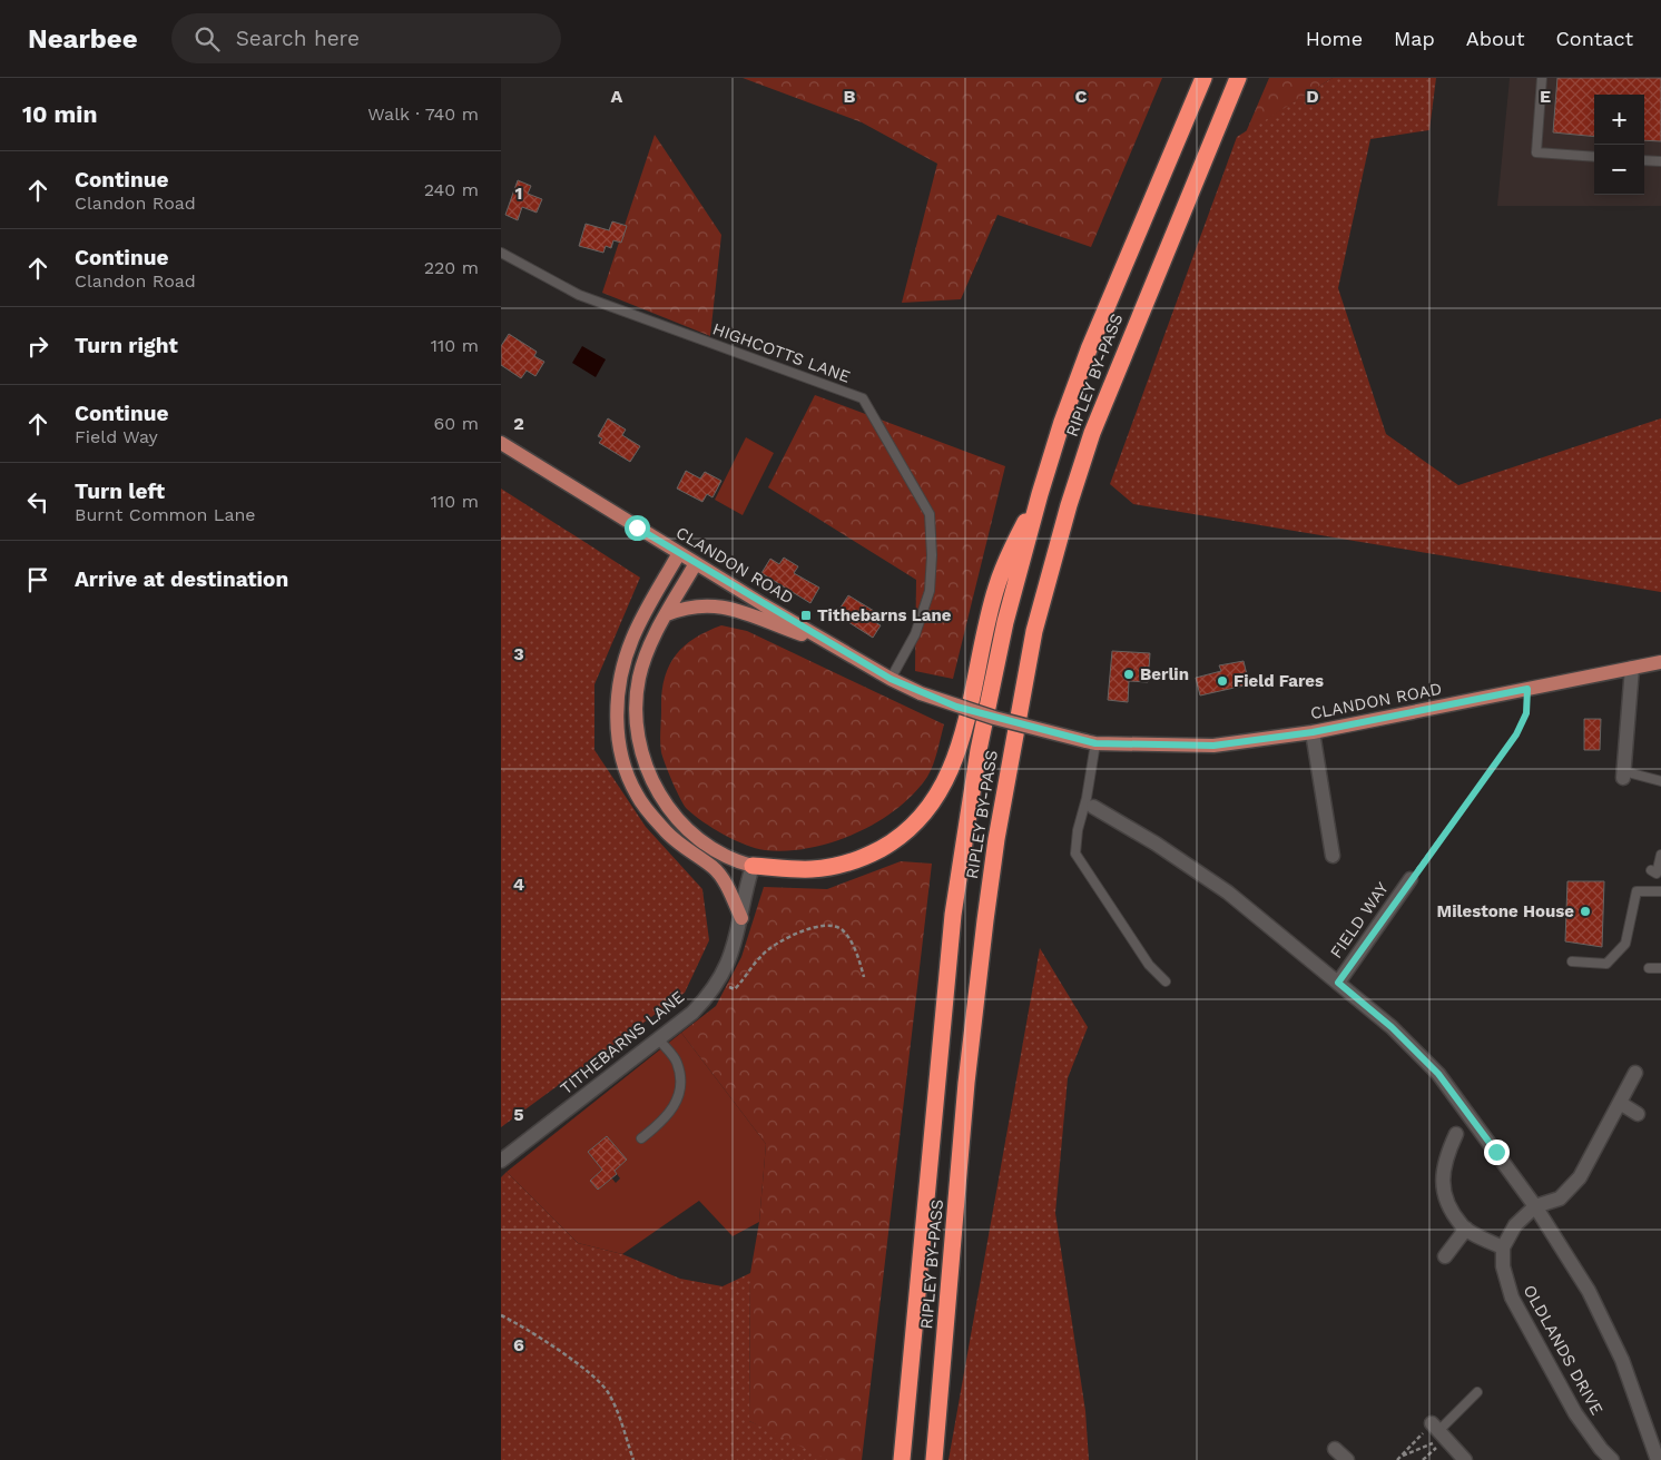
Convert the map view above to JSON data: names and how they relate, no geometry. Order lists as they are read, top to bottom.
{
  "streets": {
    "highway": ["RIPLEY BY-PASS"],
    "main road": ["CLANDON ROAD"],
    "street": ["FIELD WAY", "TITHEBARNS LANE", "OLDLANDS DRIVE"],
    "lane": ["HIGHCOTTS LANE"]
  },
  "crossings": [
    ["HIGHCOTTS LANE", "CLANDON ROAD"]
  ],
  "places": {
    "transit": ["Tithebarns Lane"],
    "other": ["Berlin", "Field Fares", "Milestone House"]
  },
  "page": {
    "header": "Nearbee",
    "search": "Search here",
    "nav": [
      "Home",
      "Map",
      "About",
      "Contact"
    ],
    "heading": ["10 min", "Walk · 740 m"],
    "map_buttons": ["+", "−"],
    "list": [
      ["Continue", "Clandon Road", "240 m"],
      ["Continue", "Clandon Road", "220 m"],
      ["Turn right", "110 m"],
      ["Continue", "Field Way", "60 m"],
      ["Turn left", "Burnt Common Lane", "110 m"],
      "Arrive at destination"
    ]
  },
  "grid": {
    "columns": [
      "A",
      "B",
      "C",
      "D",
      "E"
    ],
    "rows": [
      "1",
      "2",
      "3",
      "4",
      "5",
      "6"
    ]
  }
}
